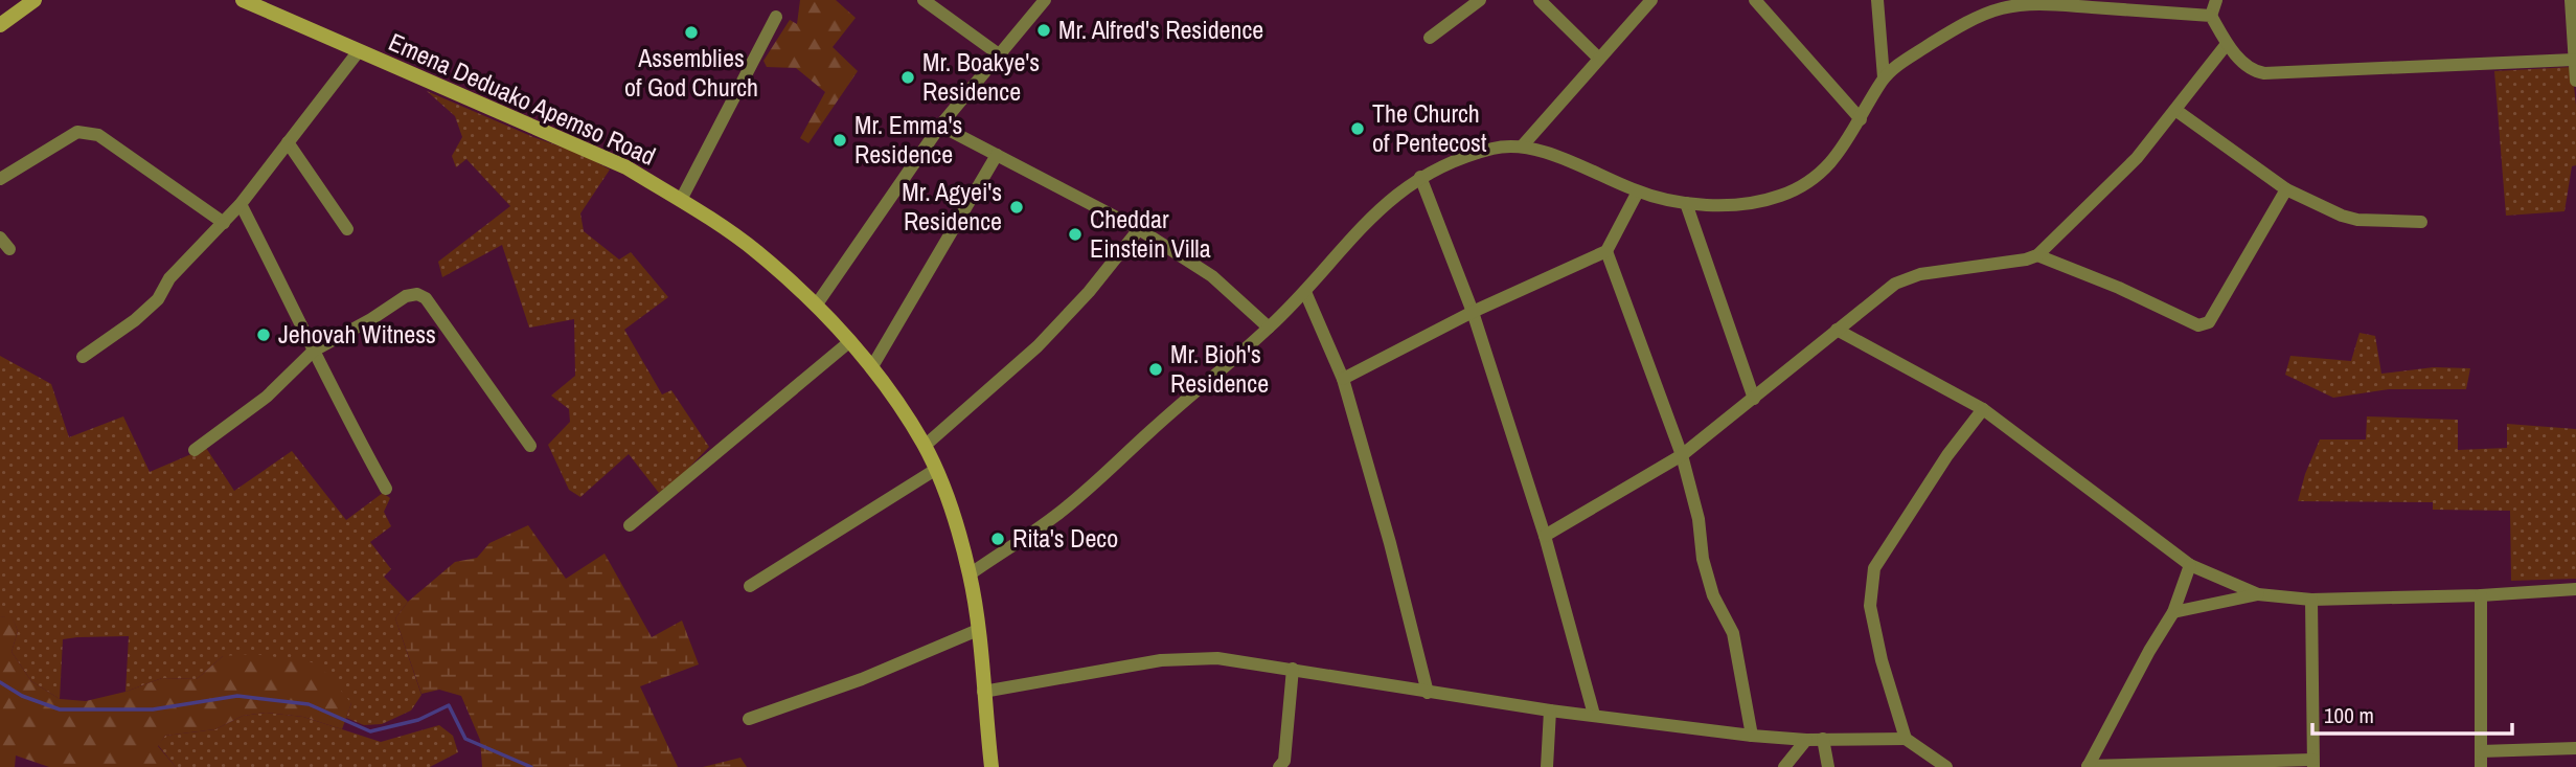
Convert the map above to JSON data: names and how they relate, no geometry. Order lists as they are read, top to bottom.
{
  "streets": {
    "street": ["Emena Deduako Apemso Road"]
  },
  "places": [
    "Mr. Alfred's Residence",
    "Assemblies of God Church",
    "Mr. Boakye's Residence",
    "The Church of Pentecost",
    "Mr. Emma's Residence",
    "Mr. Agyei's Residence",
    "Cheddar Einstein Villa",
    "Jehovah Witness",
    "Mr. Bioh's Residence",
    "Rita's Deco"
  ],
  "scale_bar": "100 m"
}
